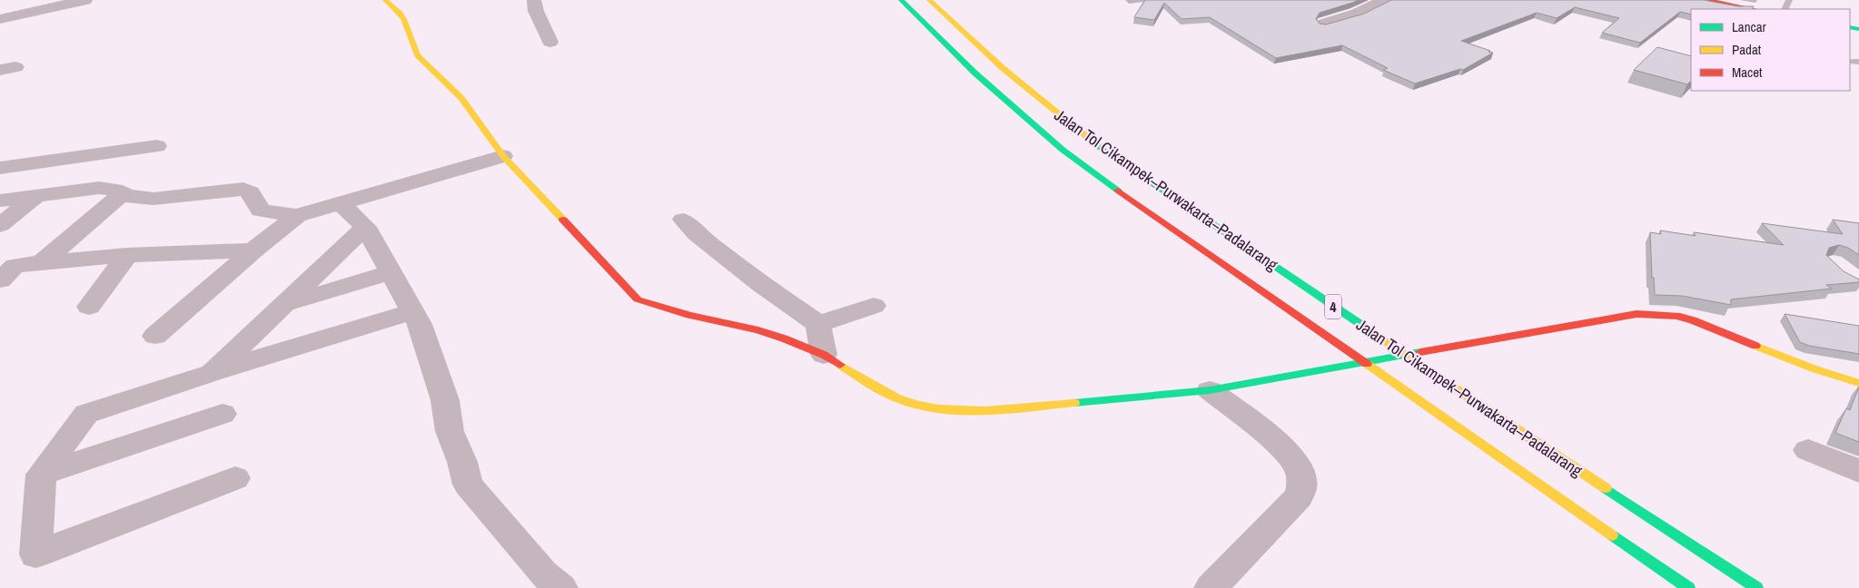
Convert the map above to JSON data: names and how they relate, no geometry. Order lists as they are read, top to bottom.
{
  "streets": {
    "main road": ["Jalan Tol Cikampek–Purwakarta–Padalarang", "4"]
  },
  "legend": ["Lancar", "Padat", "Macet"]
}
